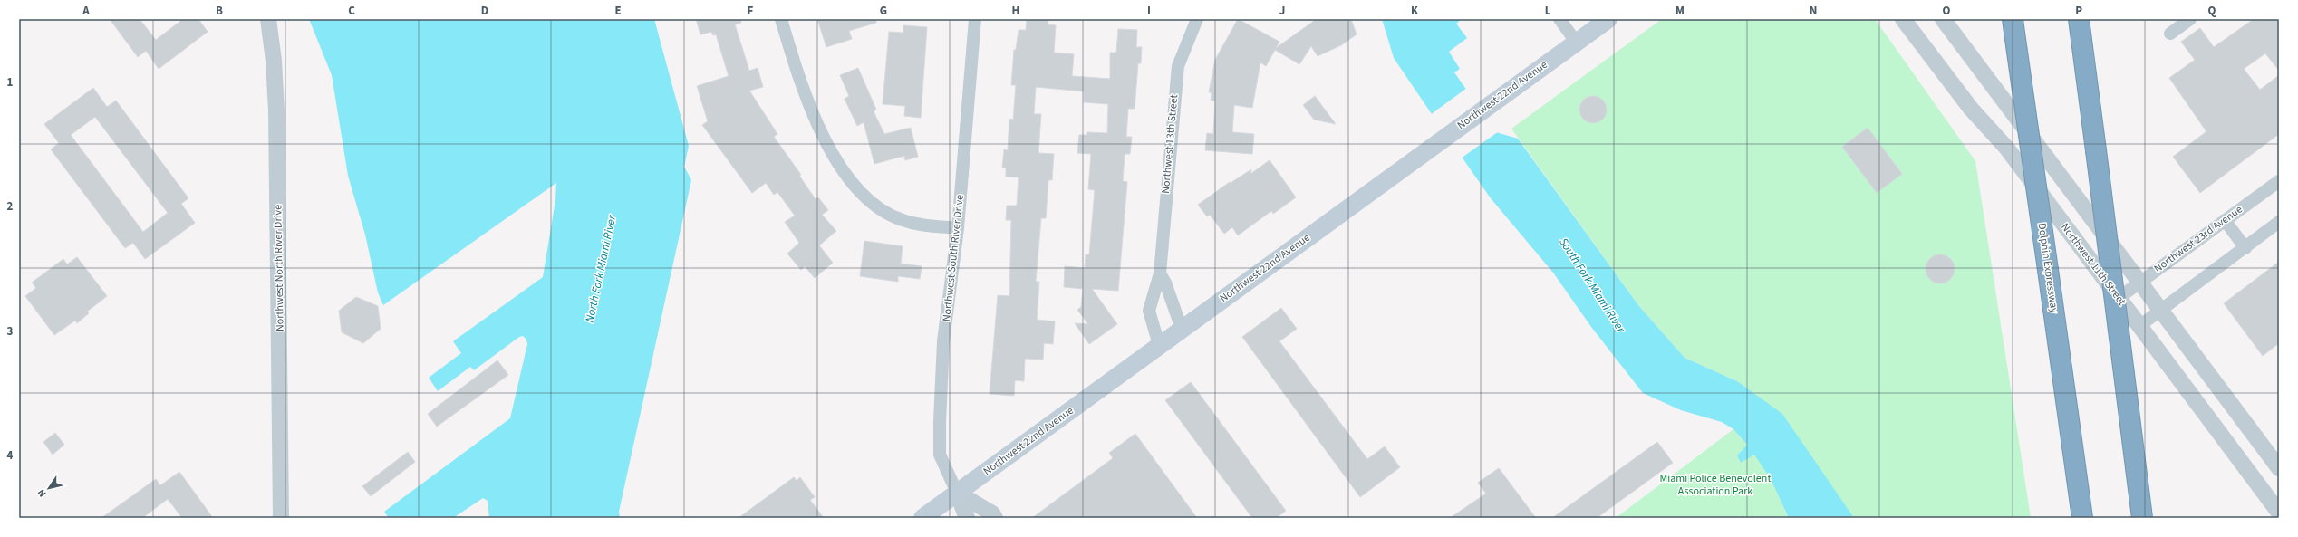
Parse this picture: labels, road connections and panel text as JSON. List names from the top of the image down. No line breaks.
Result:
{"streets":{"highway":["Dolphin Expressway"],"main road":["Northwest 22nd Avenue"],"street":["Northwest 13th Street","Northwest 23rd Avenue","Northwest South River Drive","Northwest 11th Street","Northwest North River Drive"]},"crossings":[["Northwest 22nd Avenue","Northwest 13th Street"],["Northwest 22nd Avenue","Northwest South River Drive"],["Northwest 23rd Avenue","Northwest 11th Street"]],"water":["North Fork Miami River","South Fork Miami River"],"parks":["Miami Police Benevolent Association Park"],"north":"bottom left","grid":{"columns":["A","B","C","D","E","F","G","H","I","J","K","L","M","N","O","P","Q"],"rows":["1","2","3","4"]}}
